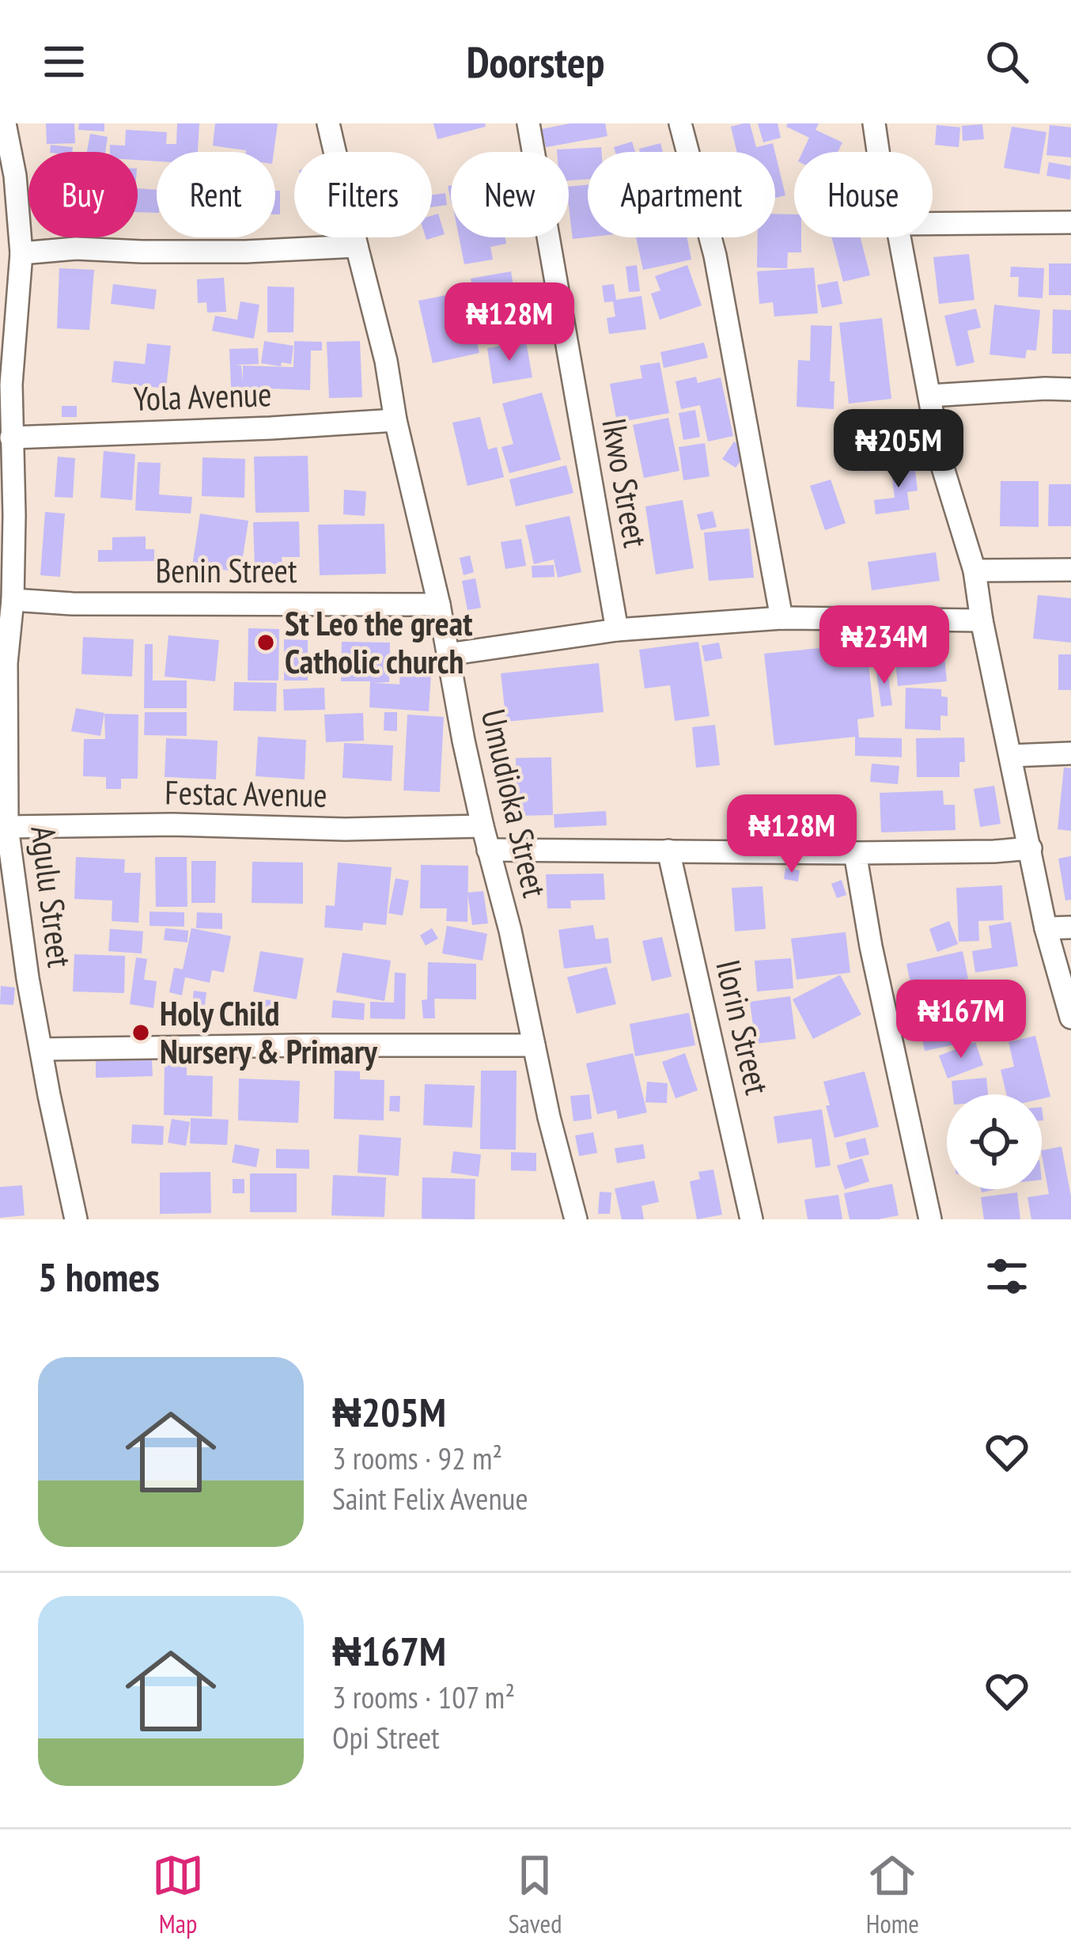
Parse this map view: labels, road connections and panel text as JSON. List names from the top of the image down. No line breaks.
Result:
{"streets":{"street":["Yola Avenue","Ikwo Street","Benin Street","Festac Avenue","Umudioka Street","Agulu Street","Ilorin Street"]},"crossings":[["Yola Avenue","Umudioka Street"],["Yola Avenue","Agulu Street"],["Benin Street","Umudioka Street"],["Benin Street","Agulu Street"],["Festac Avenue","Umudioka Street"],["Festac Avenue","Agulu Street"]],"places":["St Leo the great Catholic church","Holy Child Nursery & Primary"],"page":{"header":"Doorstep","chip":["Buy","Rent","Filters","New","Apartment","House"],"price":["₦128M","₦205M","₦234M","₦128M","₦167M"],"heading":"5 homes","list":[{"name":"₦205M","note":"3 rooms · 92 m² · Saint Felix Avenue"},{"name":"₦167M","note":"3 rooms · 107 m² · Opi Street"}],"tabs":["Map","Saved","Home"]}}
